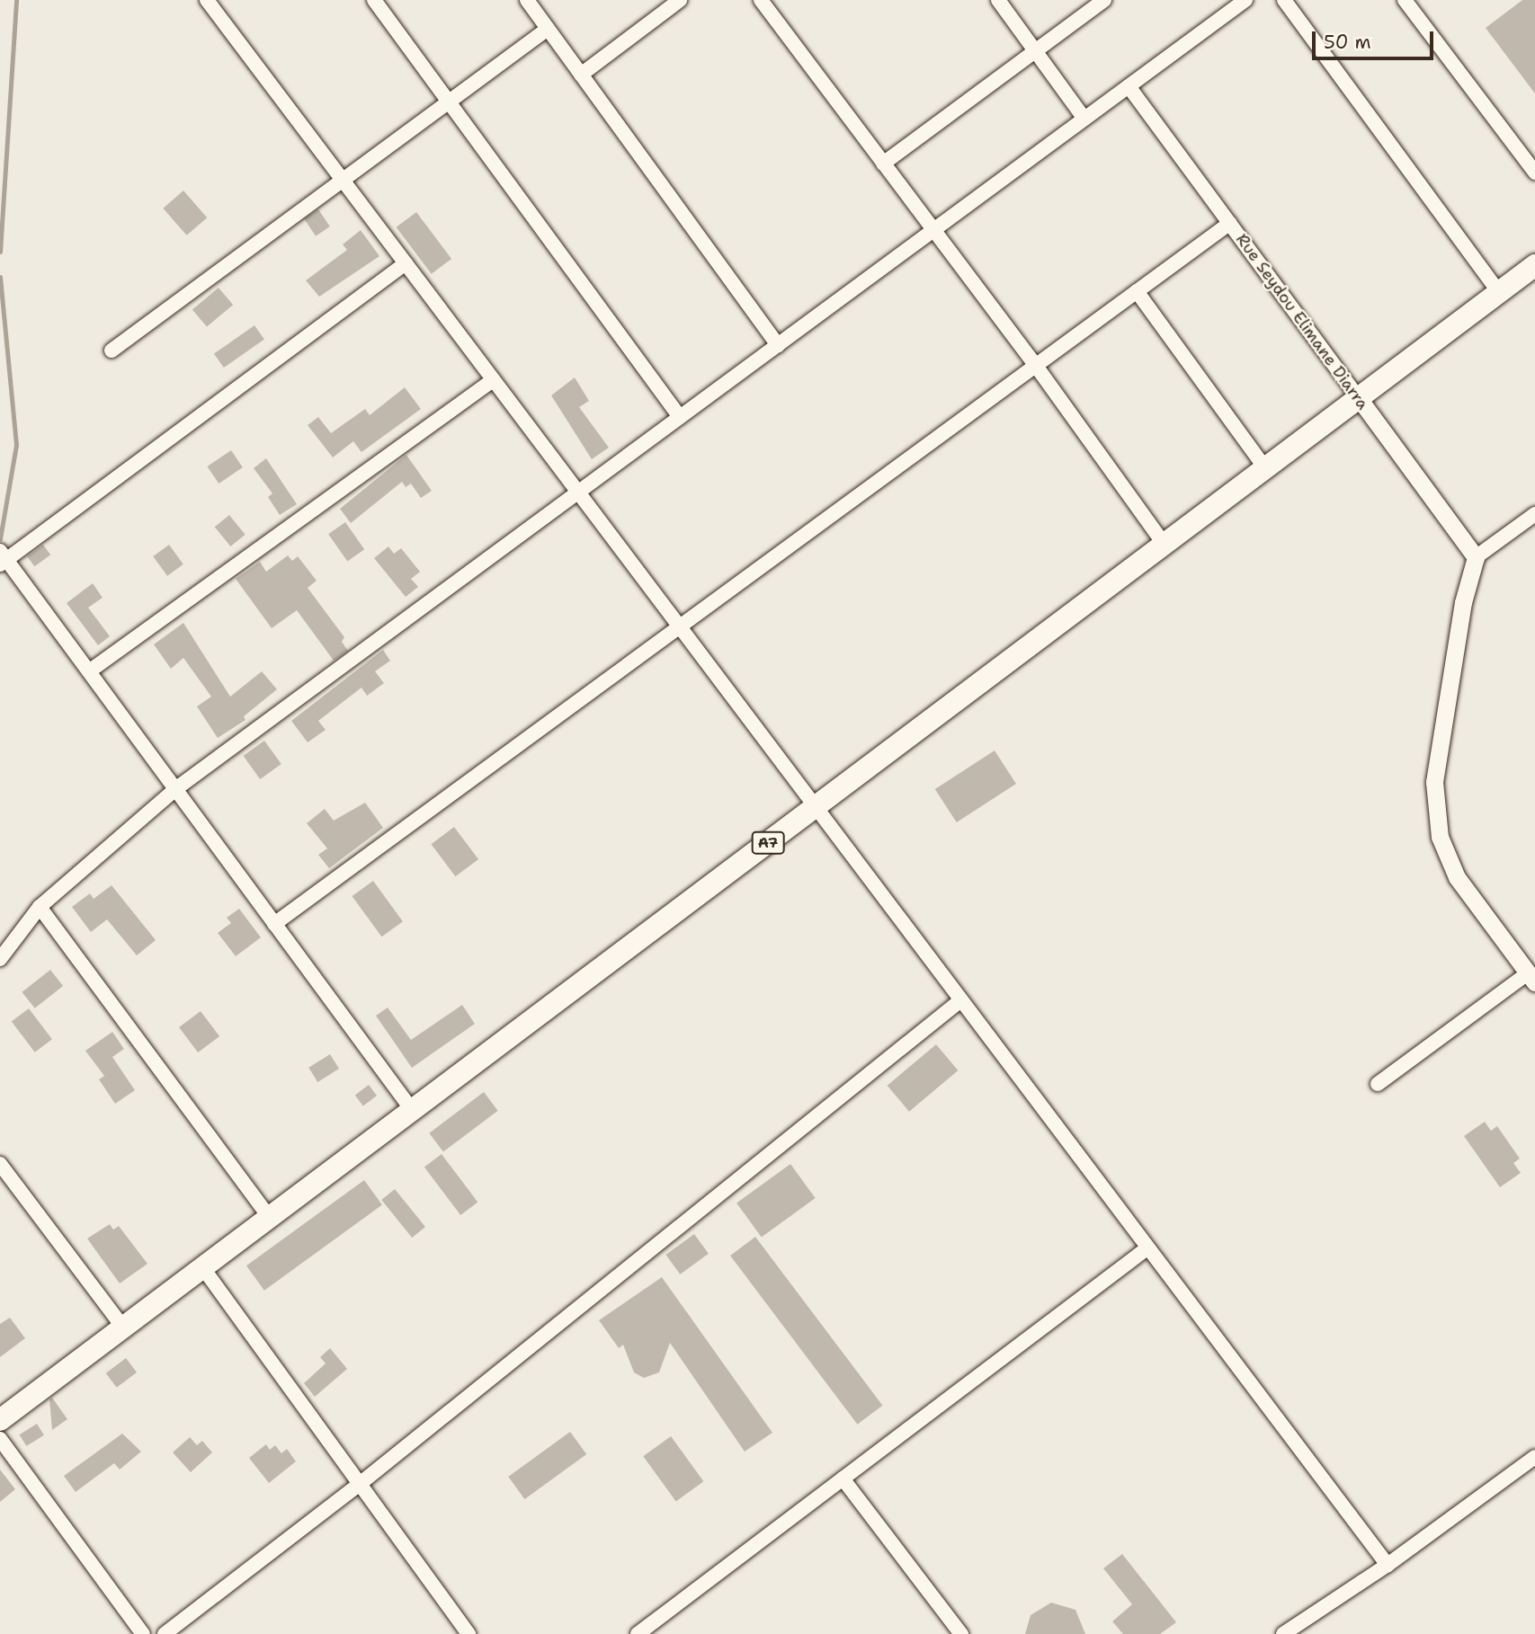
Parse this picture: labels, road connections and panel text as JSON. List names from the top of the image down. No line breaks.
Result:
{"streets":{"main road":["A7"],"street":["Rue Seydou Elimane Diarra"]},"crossings":[["Rue Seydou Elimane Diarra","A7"]],"scale_bar":"50 m"}
